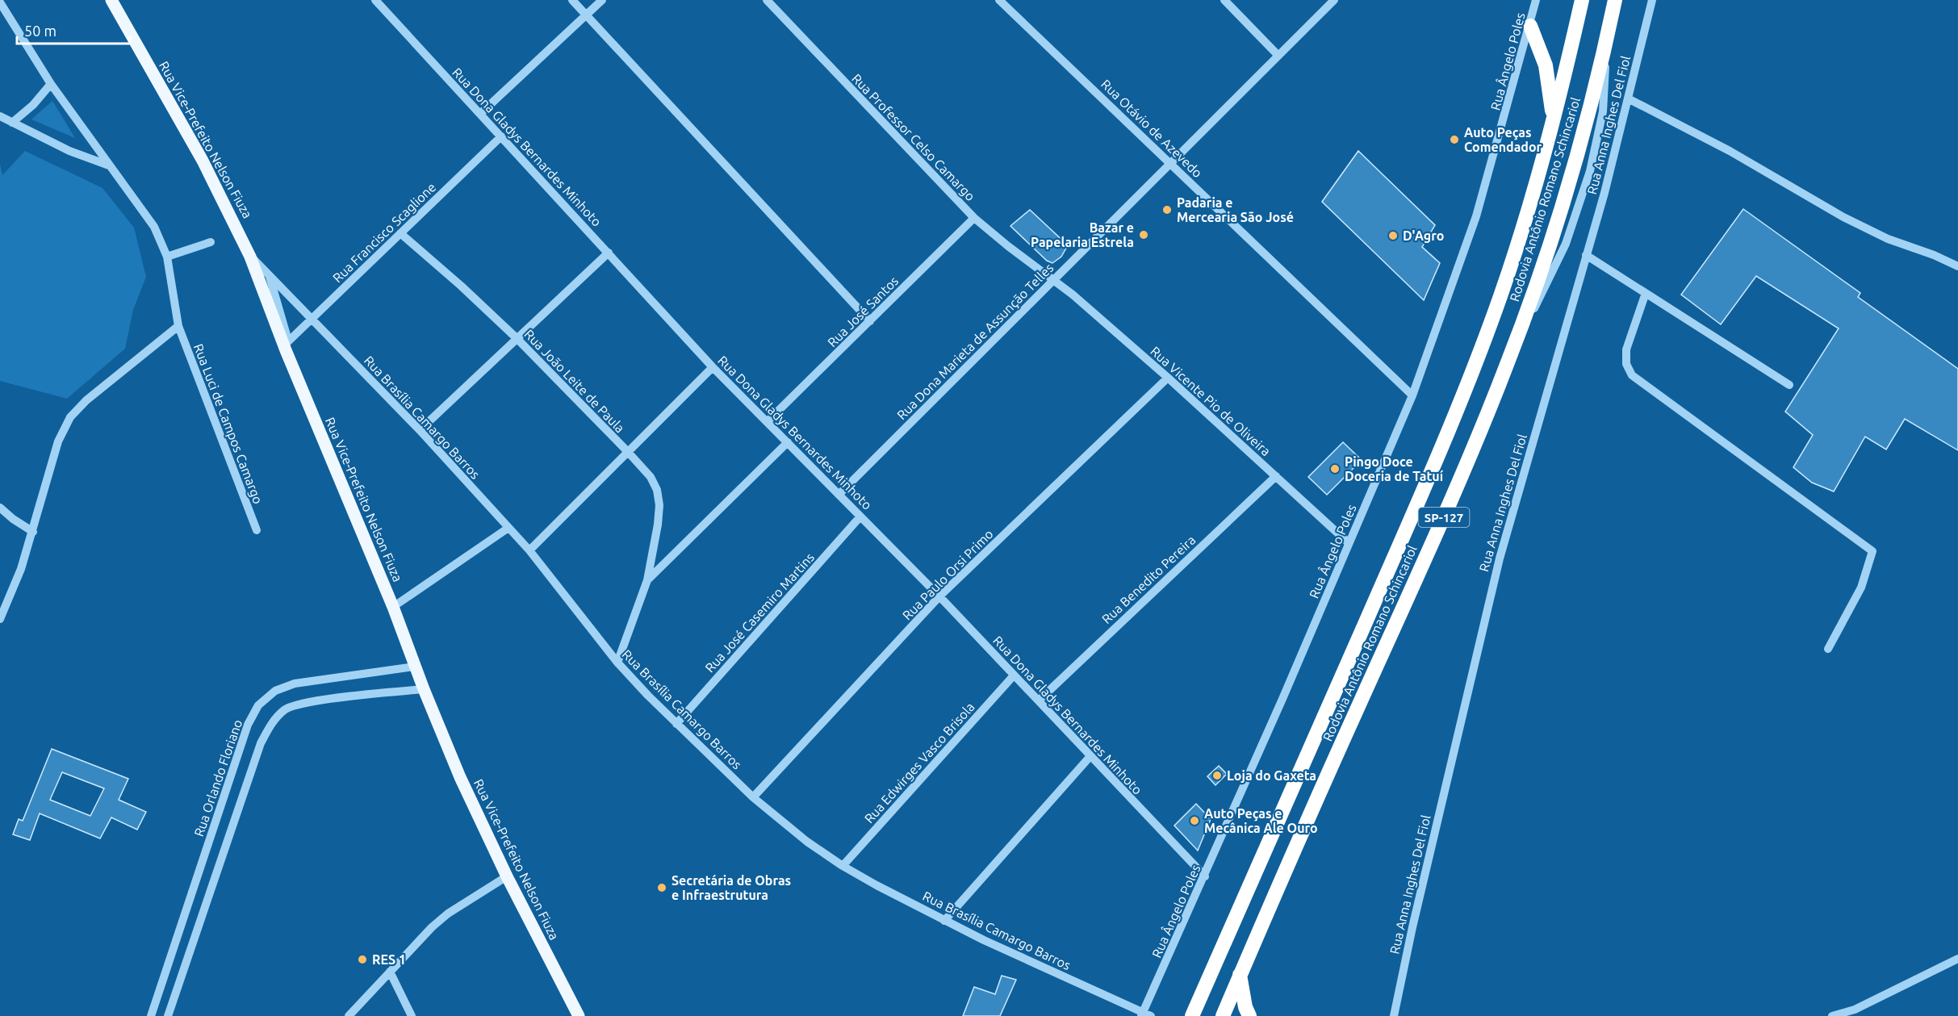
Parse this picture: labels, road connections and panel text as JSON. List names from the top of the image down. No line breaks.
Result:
{"streets":{"highway":["Rodovia Antônio Romano Schincariol","SP-127"],"main road":["Rua Vice-Prefeito Nelson Fiuza"],"street":["Rua Ângelo Poles","Rua Anna Inghes Del Fiol","Rua Otávio de Azevedo","Rua Professor Celso Camargo","Rua Dona Gladys Bernardes Minhoto","Rua Francisco Scaglione","Rua José Santos","Rua Dona Marieta de Assunção Telles","Rua João Leite de Paula","Rua Vicente Pio de Oliveira","Rua Brasília Camargo Barros","Rua Luci de Campos Camargo","Rua Paulo Orsi Primo","Rua Benedito Pereira","Rua José Casemiro Martins","Rua Edwirges Vasco Brisola","Rua Orlando Floriano"]},"crossings":[["Rua Ângelo Poles","Rua Otávio de Azevedo"],["Rua Ângelo Poles","Rua Dona Gladys Bernardes Minhoto"],["Rua Ângelo Poles","Rua Vicente Pio de Oliveira"],["Rua Ângelo Poles","Rua Brasília Camargo Barros"],["Rua Otávio de Azevedo","Rua Dona Marieta de Assunção Telles"],["Rua Professor Celso Camargo","Rua José Santos"],["Rua Professor Celso Camargo","Rua Dona Marieta de Assunção Telles"],["Rua Professor Celso Camargo","Rua Vicente Pio de Oliveira"],["Rua Vice-Prefeito Nelson Fiuza","Rua Francisco Scaglione"],["Rua Vice-Prefeito Nelson Fiuza","Rua Brasília Camargo Barros"],["Rua Vice-Prefeito Nelson Fiuza","Rua Orlando Floriano"],["Rua Dona Gladys Bernardes Minhoto","Rua Francisco Scaglione"],["Rua Dona Gladys Bernardes Minhoto","Rua José Santos"],["Rua Dona Gladys Bernardes Minhoto","Rua Dona Marieta de Assunção Telles"],["Rua Dona Gladys Bernardes Minhoto","Rua João Leite de Paula"],["Rua Dona Gladys Bernardes Minhoto","Rua Paulo Orsi Primo"],["Rua Dona Gladys Bernardes Minhoto","Rua Benedito Pereira"],["Rua Dona Gladys Bernardes Minhoto","Rua José Casemiro Martins"],["Rua Dona Gladys Bernardes Minhoto","Rua Edwirges Vasco Brisola"],["Rua Francisco Scaglione","Rua João Leite de Paula"],["Rua Francisco Scaglione","Rua Brasília Camargo Barros"],["Rua Dona Marieta de Assunção Telles","Rua Vicente Pio de Oliveira"],["Rua João Leite de Paula","Rua Brasília Camargo Barros"],["Rua Vicente Pio de Oliveira","Rua Paulo Orsi Primo"],["Rua Vicente Pio de Oliveira","Rua Benedito Pereira"],["Rua Brasília Camargo Barros","Rua Paulo Orsi Primo"],["Rua Brasília Camargo Barros","Rua José Casemiro Martins"],["Rua Brasília Camargo Barros","Rua Edwirges Vasco Brisola"]],"places":["Auto Peças Comendador","Padaria e Mercearia São José","Bazar e Papelaria Estrela","D'Agro","Pingo Doce Doceria de Tatuí","Loja do Gaxeta","Auto Peças e Mecânica Ale Ouro","Secretária de Obras e Infraestrutura","RES 1"],"scale_bar":"50 m"}
